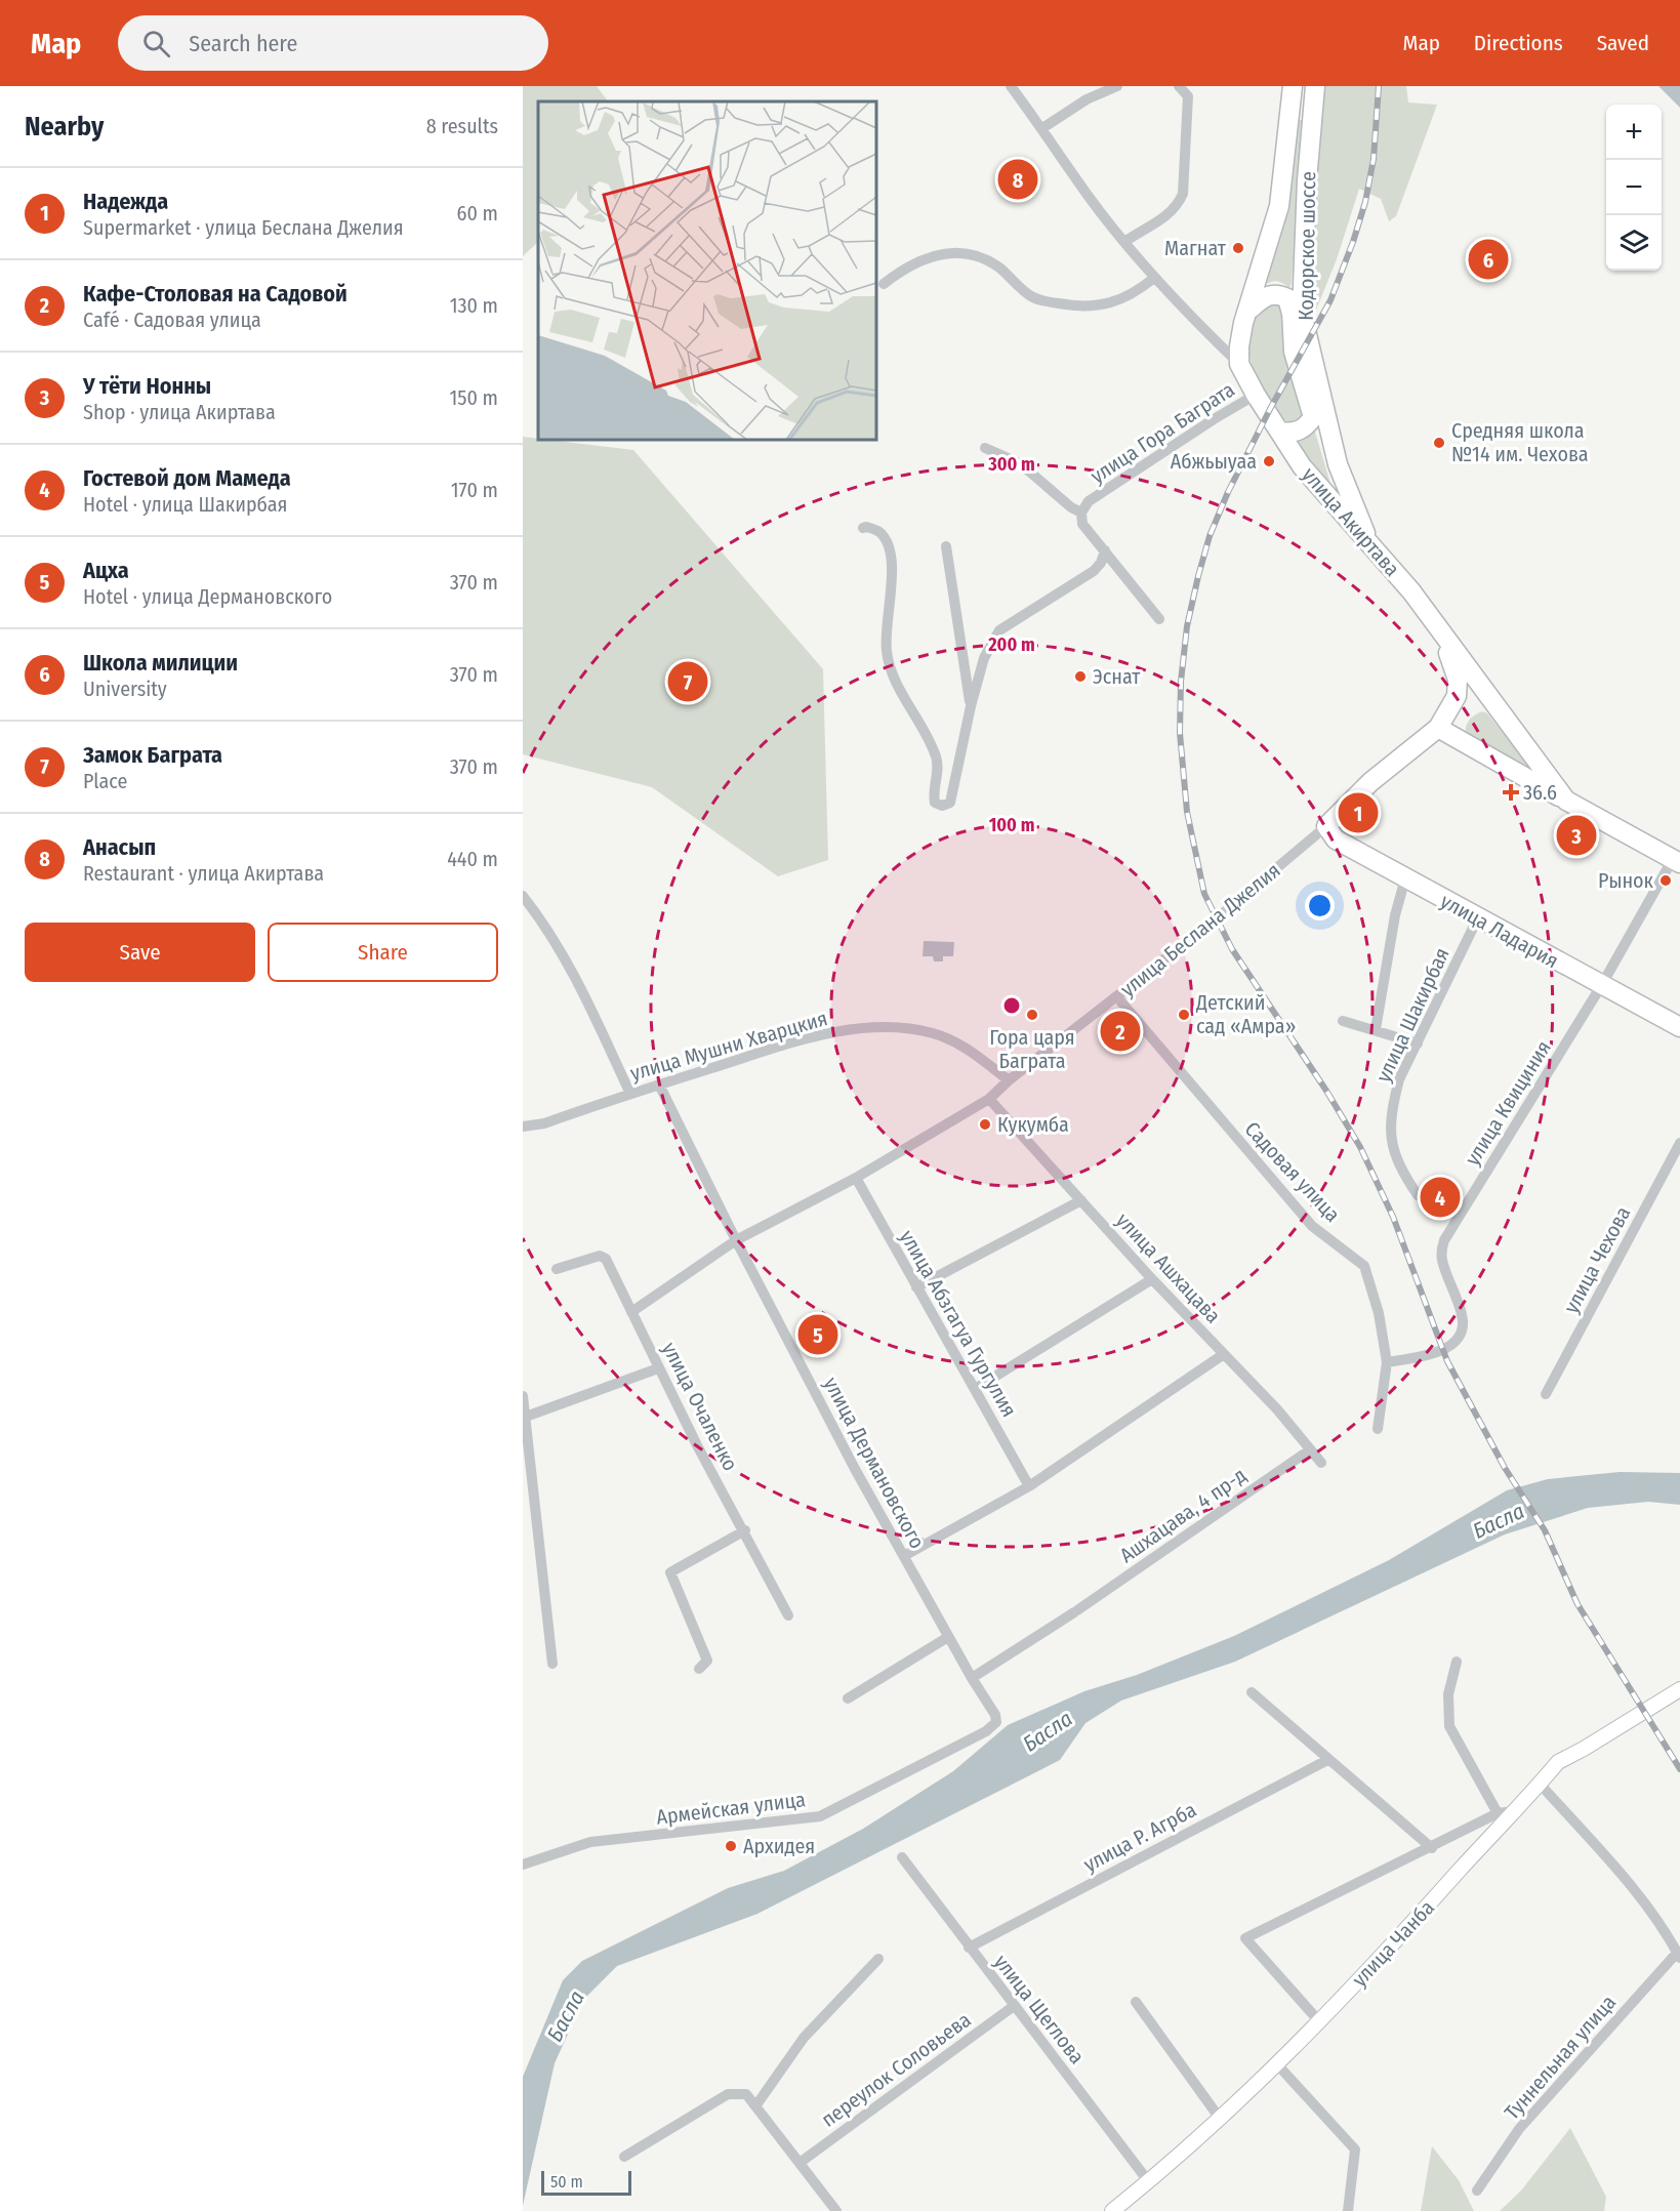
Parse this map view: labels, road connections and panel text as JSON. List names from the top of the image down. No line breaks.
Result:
{"streets":{"highway":["Кодорское шоссе","улица Акиртава","улица Беслана Джелия","улица Ладария"],"street":["улица Гора Баграта","улица Шакирбая","улица Мушни Хварцкия","улица Квициния","Садовая улица","улица Чехова","улица Ашхацава","улица Абзгагуа Гургулия","улица Очаленко","улица Дермановского","Ашхацава, 4 пр-д","Армейская улица","улица Р. Агрба","улица Чанба","улица Щеглова","Туннельная улица","переулок Соловьева"]},"crossings":[["Кодорское шоссе","улица Акиртава"],["улица Гора Баграта","улица Акиртава"],["улица Акиртава","улица Беслана Джелия"],["улица Акиртава","улица Квициния"],["улица Беслана Джелия","улица Ладария"],["улица Беслана Джелия","улица Мушни Хварцкия"],["улица Беслана Джелия","Садовая улица"],["улица Беслана Джелия","улица Ашхацава"],["улица Беслана Джелия","улица Абзгагуа Гургулия"],["улица Беслана Джелия","улица Очаленко"],["улица Беслана Джелия","улица Дермановского"],["улица Ладария","улица Шакирбая"],["улица Ладария","улица Квициния"],["улица Мушни Хварцкия","улица Дермановского"],["улица Квициния","Садовая улица"],["улица Ашхацава","Ашхацава, 4 пр-д"],["улица Дермановского","Ашхацава, 4 пр-д"],["улица Дермановского","Армейская улица"],["улица Р. Агрба","улица Щеглова"],["улица Чанба","улица Щеглова"],["улица Щеглова","переулок Соловьева"]],"water":["Басла"],"places":{"other":["Магнат","Средняя школа №14 им. Чехова","Абжьыуаа","Эснат","Рынок","Гора царя Баграта","Детский сад «Амра»","Кукумба","Архидея"],"health":["36.6"]},"scale_bar":"50 m","page":{"header":"Map","search":"Search here","nav":["Map","Directions","Saved"],"heading":["Nearby","8 results"],"map_buttons":["+","−"],"pins":["8","6","7","1","3","2","4","5"],"list":[{"mark":"1","name":"Надежда","note":"Supermarket · улица Беслана Джелия","value":"60 m"},{"mark":"2","name":"Кафе-Столовая на Садовой","note":"Café · Садовая улица","value":"130 m"},{"mark":"3","name":"У тёти Нонны","note":"Shop · улица Акиртава","value":"150 m"},{"mark":"4","name":"Гостевой дом Мамеда","note":"Hotel · улица Шакирбая","value":"170 m"},{"mark":"5","name":"Ацха","note":"Hotel · улица Дермановского","value":"370 m"},{"mark":"6","name":"Школа милиции","note":"University","value":"370 m"},{"mark":"7","name":"Замок Баграта","note":"Place","value":"370 m"},{"mark":"8","name":"Анасып","note":"Restaurant · улица Акиртава","value":"440 m"}],"buttons":["Save","Share"],"scale":"50 m"},"rings":["300 m","200 m","100 m"]}
